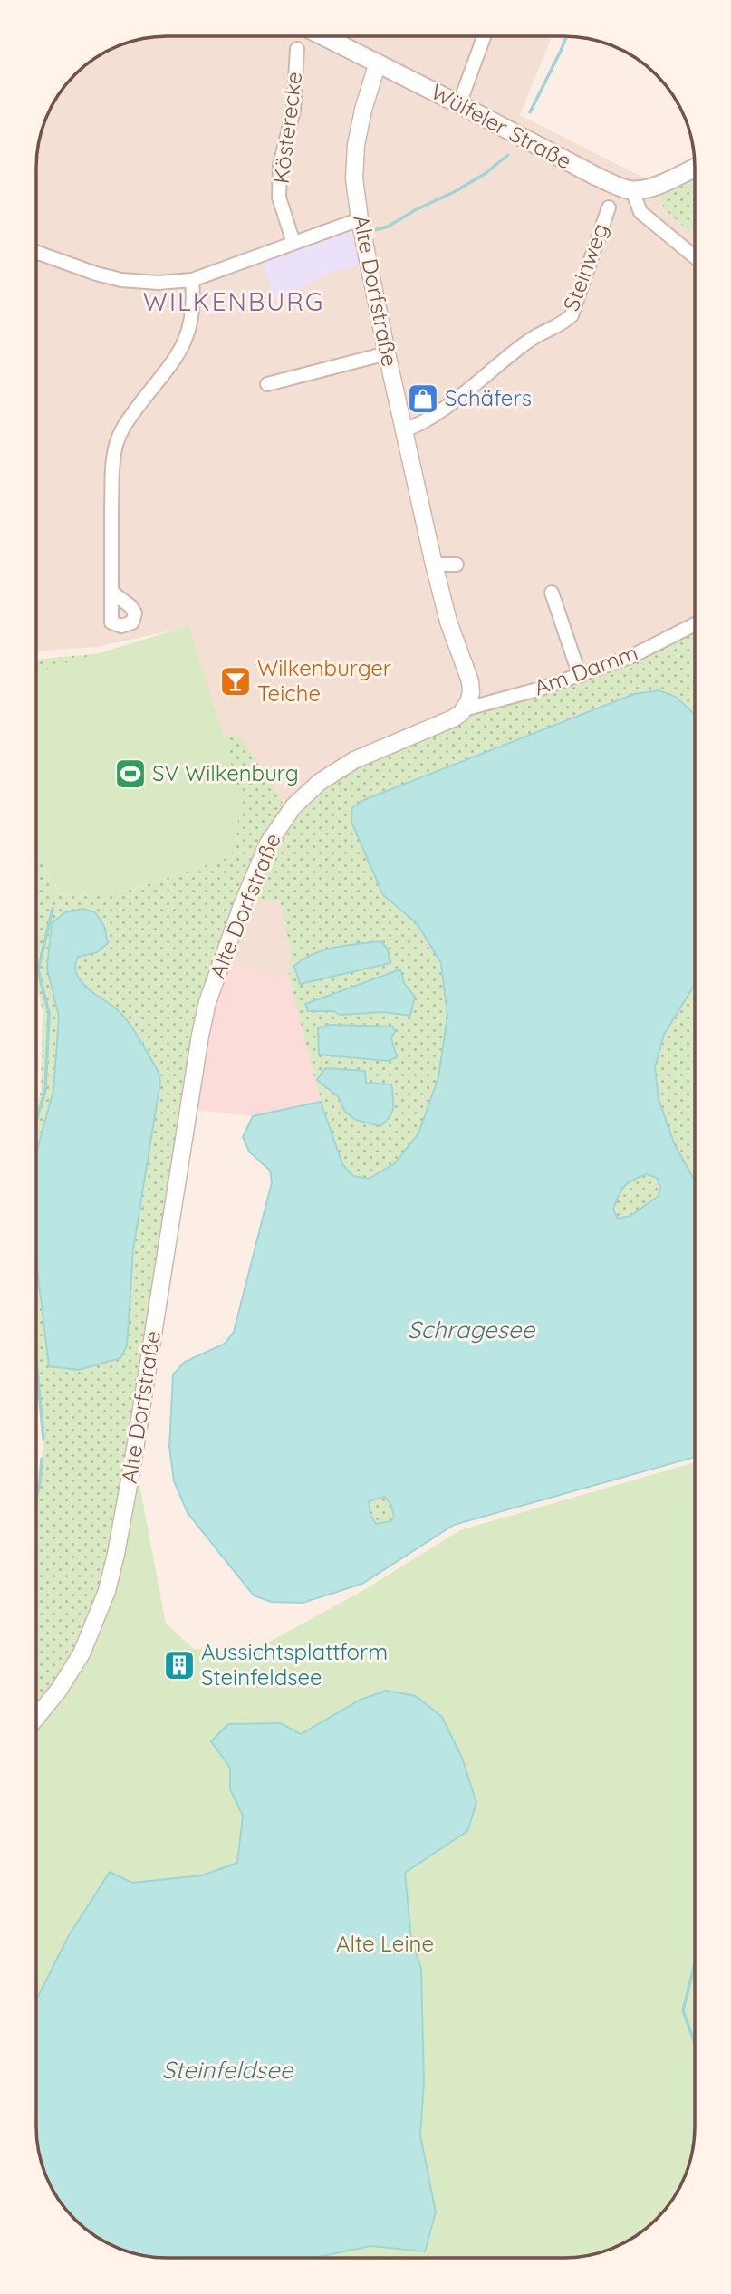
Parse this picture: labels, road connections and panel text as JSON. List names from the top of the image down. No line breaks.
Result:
{"streets":{"main road":["Wülfeler Straße"],"street":["Kösterecke","Steinweg","Alte Dorfstraße","Am Damm"]},"crossings":[["Wülfeler Straße","Alte Dorfstraße"],["Steinweg","Alte Dorfstraße"],["Alte Dorfstraße","Am Damm"]],"districts":["WILKENBURG"],"water":["Schragesee","Steinfeldsee"],"parks":["Alte Leine"],"places":{"shop":["Schäfers"],"bar":["Wilkenburger Teiche"],"sports":["SV Wilkenburg"],"building":["Aussichtsplattform Steinfeldsee"]}}
